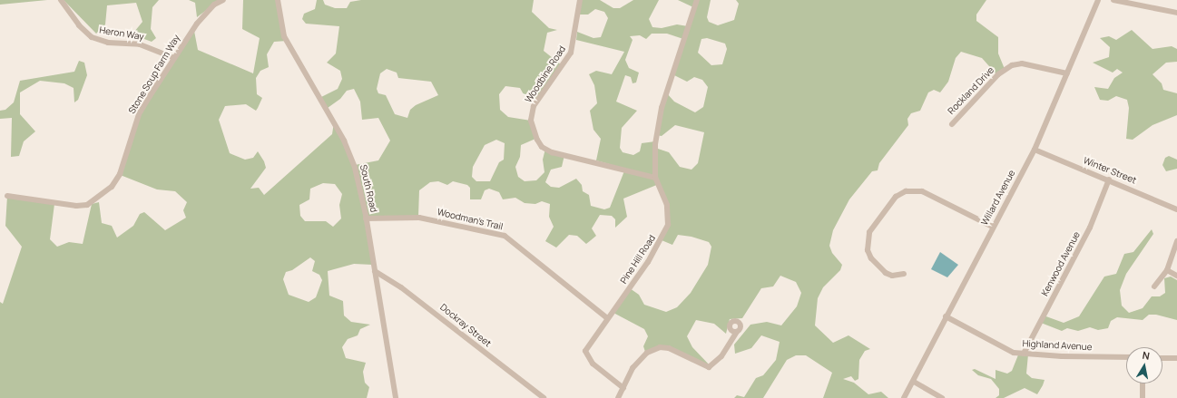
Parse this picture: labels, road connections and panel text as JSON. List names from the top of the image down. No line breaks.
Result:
{"streets":{"street":["Heron Way","Stone Soup Farm Way","Woodbine Road","Rockland Drive","Winter Street","South Road","Willard Avenue","Woodman's Trail","Pine Hill Road","Kenwood Avenue","Dockray Street","Highland Avenue"]},"crossings":[["Heron Way","Stone Soup Farm Way"],["Woodbine Road","Pine Hill Road"],["Rockland Drive","Willard Avenue"],["Winter Street","Willard Avenue"],["Winter Street","Kenwood Avenue"],["South Road","Woodman's Trail"],["South Road","Dockray Street"],["Willard Avenue","Highland Avenue"],["Woodman's Trail","Pine Hill Road"],["Kenwood Avenue","Highland Avenue"]],"north":"top"}
